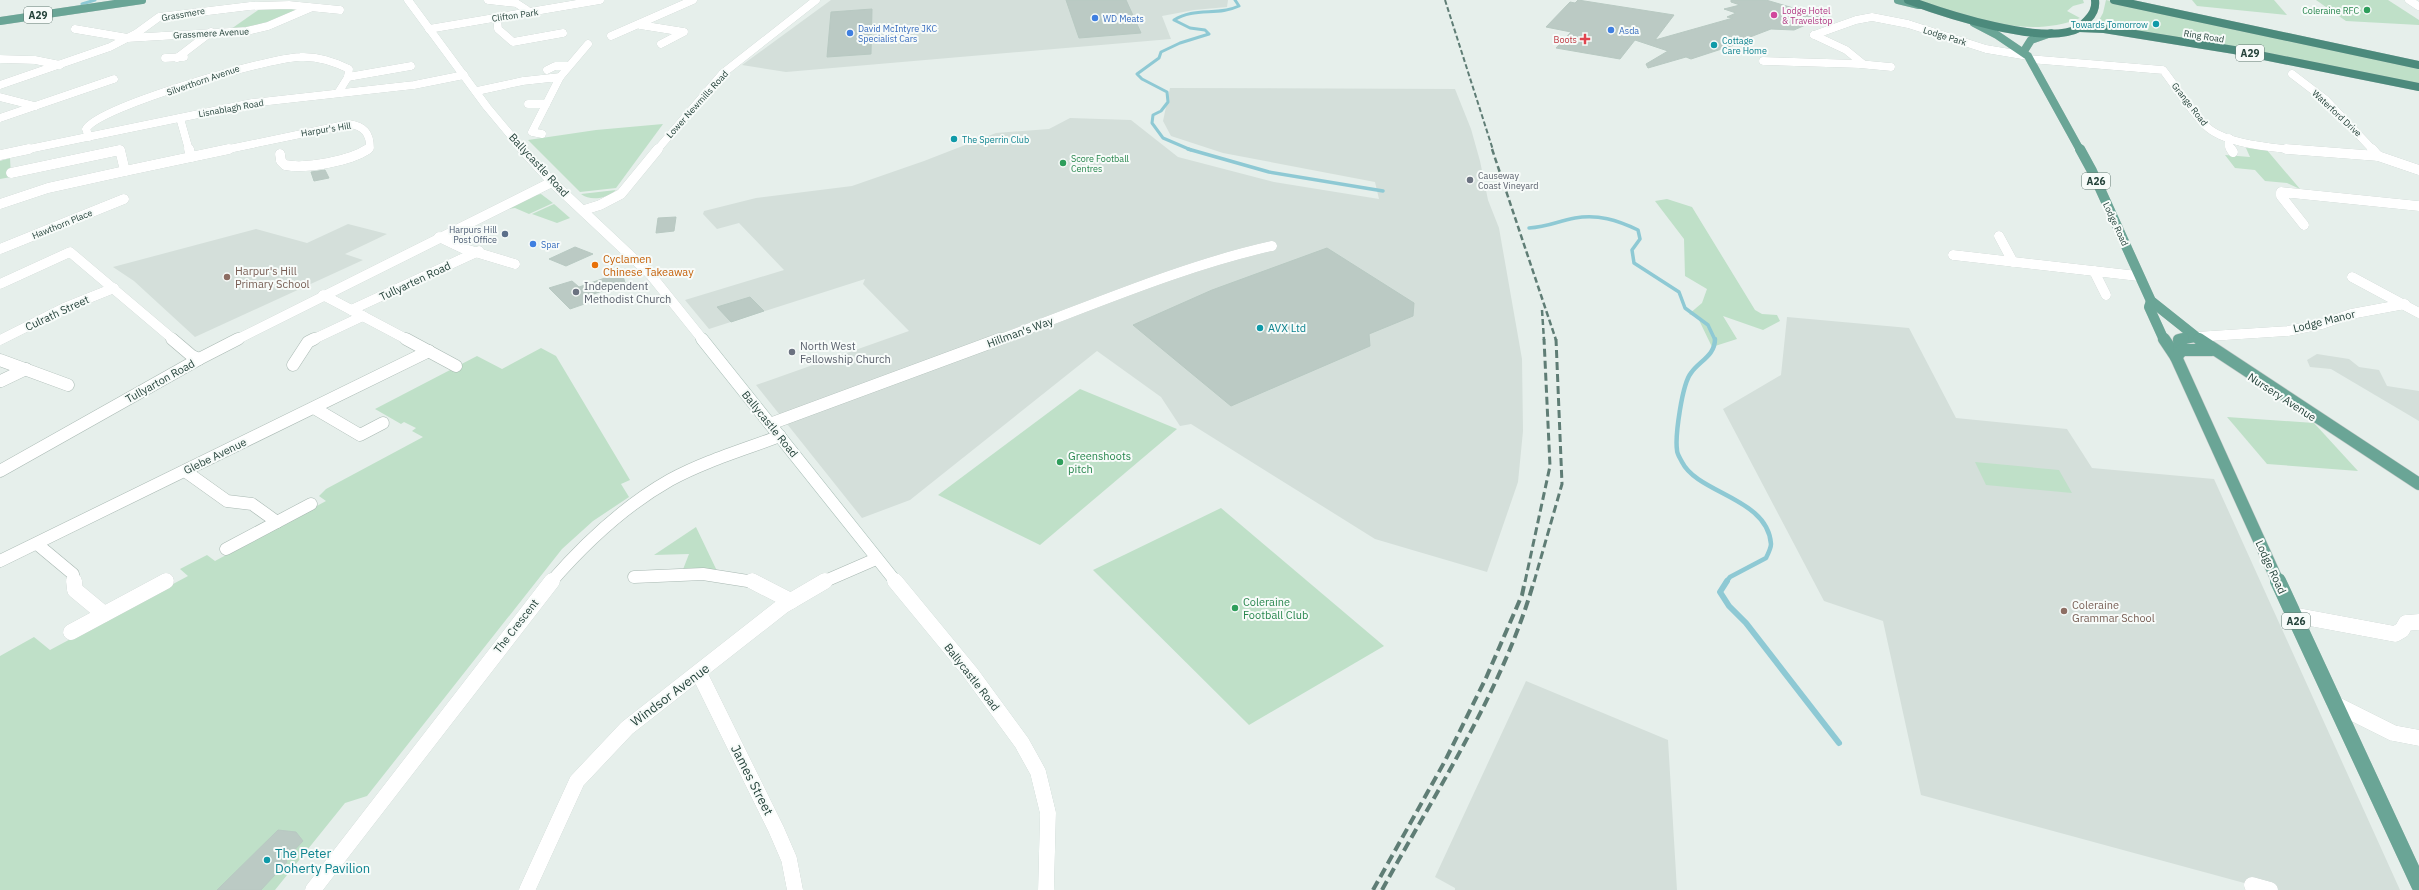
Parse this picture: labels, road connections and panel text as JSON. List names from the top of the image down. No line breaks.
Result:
{"streets":{"highway":["A29","Ring Road"],"main road":["A26","Lodge Road","Nursery Avenue"],"street":["Grassmere","Clifton Park","Grassmere Avenue","Lodge Park","Silverthorn Avenue","Lower Newmills Road","Grange Road","Lisnablagh Road","Waterford Drive","Harpur's Hill","Ballycastle Road","Hawthorn Place","Tullyarten Road","Culrath Street","Lodge Manor","Hillman's Way","Tullyarton Road","Glebe Avenue","The Crescent","Windsor Avenue","James Street"]},"crossings":[["Grassmere","Grassmere Avenue"],["A29","Ring Road"],["Clifton Park","Ballycastle Road"],["Lodge Park","Grange Road"],["Lodge Park","Lodge Road"],["Silverthorn Avenue","Lisnablagh Road"],["Lower Newmills Road","Ballycastle Road"],["Grange Road","Waterford Drive"],["Grange Road","Lodge Road"],["Lisnablagh Road","Ballycastle Road"],["Ballycastle Road","Hillman's Way"],["Ballycastle Road","The Crescent"],["Ballycastle Road","Windsor Avenue"],["Lodge Road","Nursery Avenue"],["Lodge Manor","Nursery Avenue"],["Windsor Avenue","James Street"]],"places":{"other":["Coleraine RFC","Lodge Hotel & Travelstop","WD Meats","Towards Tomorrow","Asda","David McIntyre JKC Specialist Cars","Cottage Care Home","The Sperrin Club","Score Football Centres","Causeway Coast Vineyard","Harpurs Hill Post Office","Spar","Cyclamen Chinese Takeaway","Harpur's Hill Primary School","Independent Methodist Church","AVX Ltd","North West Fellowship Church","Greenshoots pitch","Coleraine Football Club","Coleraine Grammar School","The Peter Doherty Pavilion"],"health":["Boots"]}}
